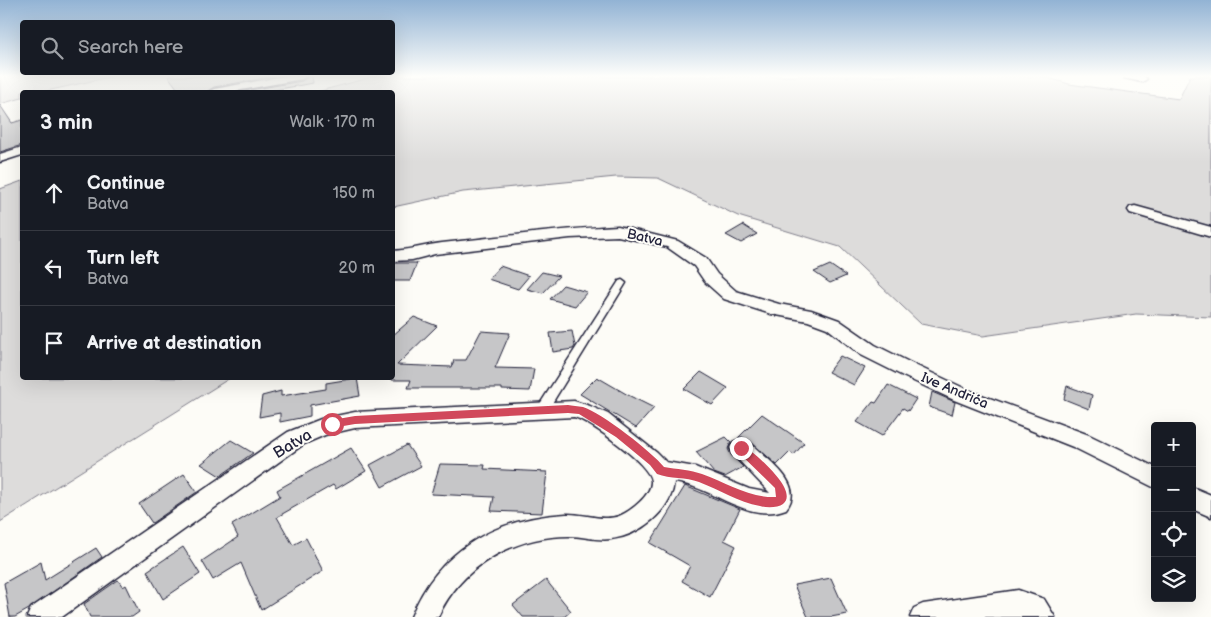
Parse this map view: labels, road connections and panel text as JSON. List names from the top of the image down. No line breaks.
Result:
{"streets":{"street":["Batva","Ive Andrića"]},"crossings":[["Batva","Ive Andrića"]],"page":{"search":"Search here","heading":["3 min","Walk · 170 m"],"list":[["Continue","Batva","150 m"],["Turn left","Batva","20 m"],"Arrive at destination"],"map_buttons":["+","−"]}}
